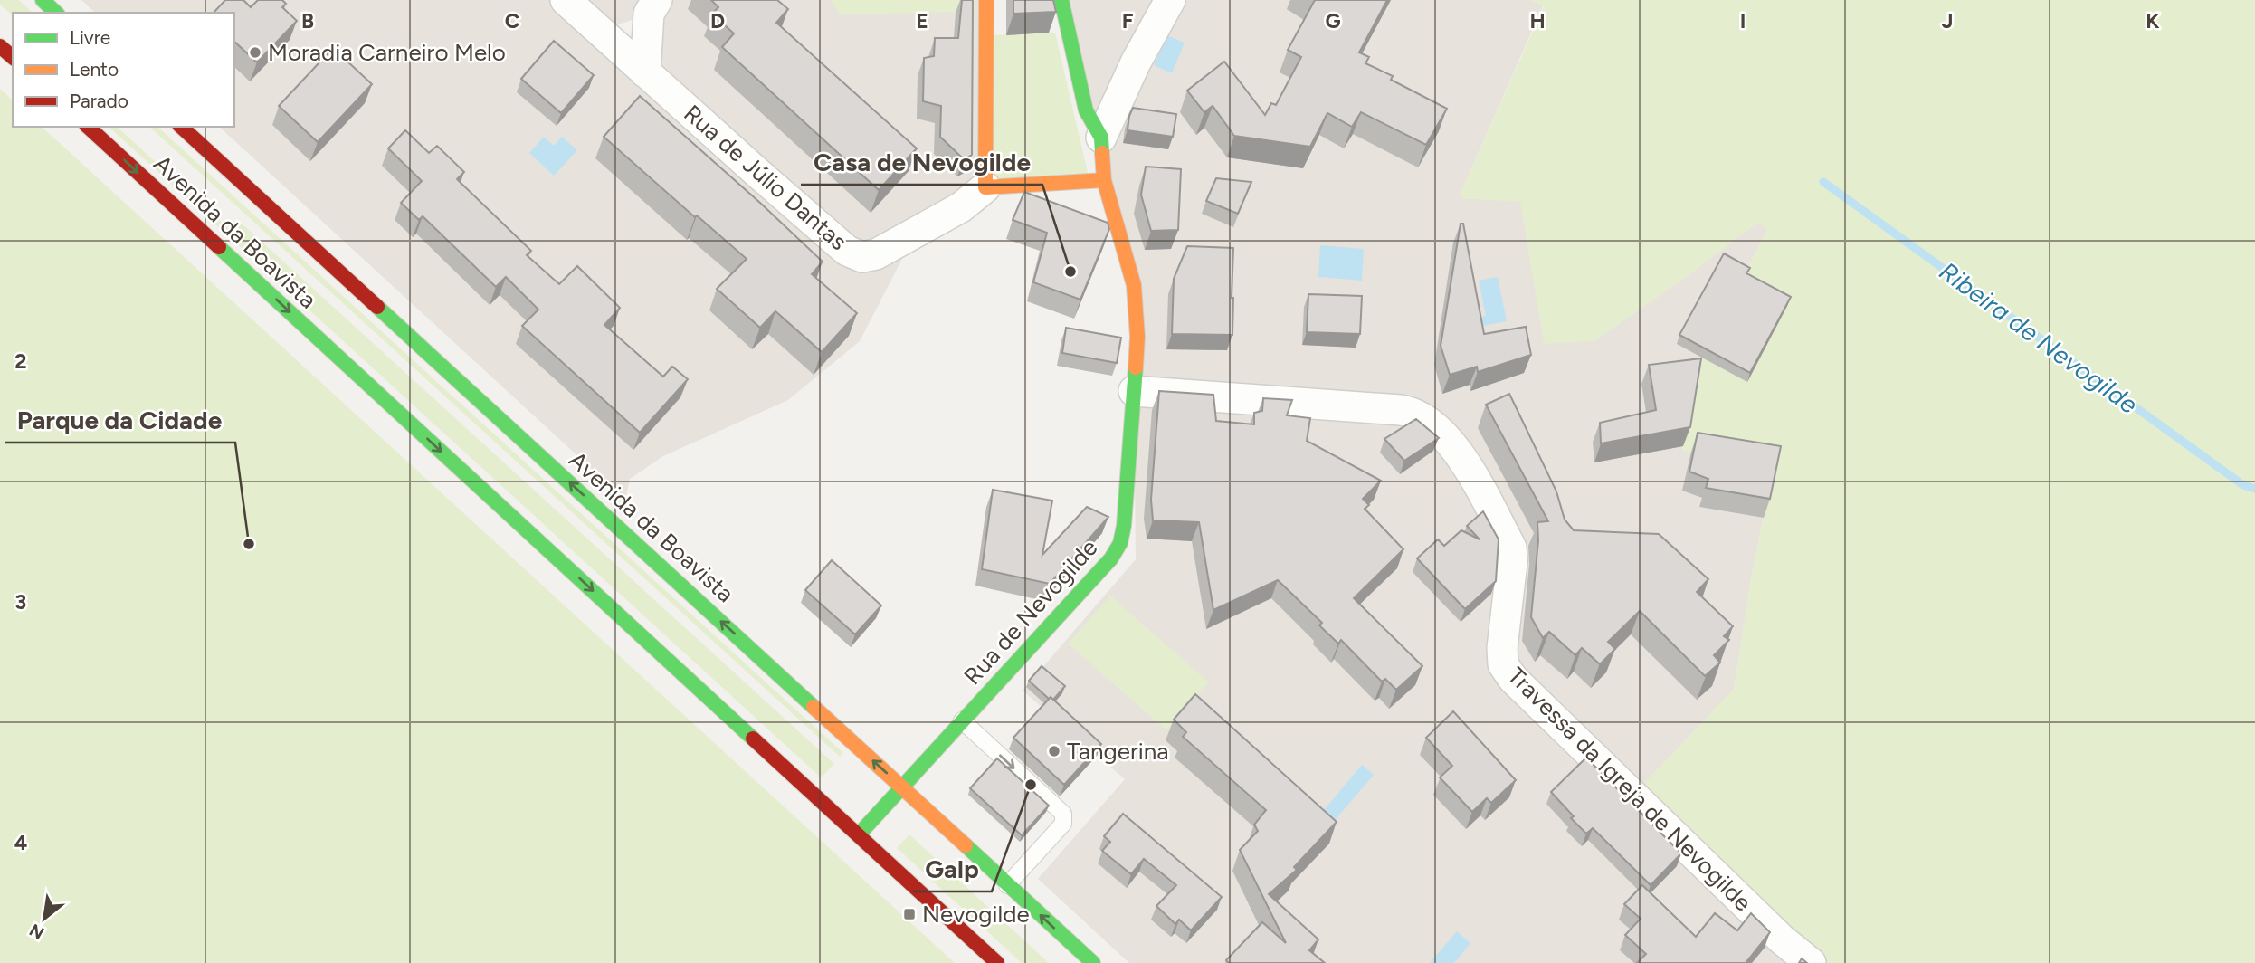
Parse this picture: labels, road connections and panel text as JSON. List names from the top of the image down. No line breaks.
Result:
{"streets":{"main road":["Avenida da Boavista","Rua de Nevogilde"],"street":["Rua de Júlio Dantas","Travessa da Igreja de Nevogilde"]},"crossings":[["Avenida da Boavista","Rua de Nevogilde"],["Rua de Nevogilde","Travessa da Igreja de Nevogilde"]],"water":["Ribeira de Nevogilde"],"places":{"other":["Moradia Carneiro Melo","Casa de Nevogilde","Parque da Cidade","Tangerina","Galp"],"transit":["Nevogilde"]},"legend":["Livre","Lento","Parado"],"north":"bottom left","grid":{"columns":["B","C","D","E","F","G","H","I","J","K"],"rows":["2","3","4"]}}
